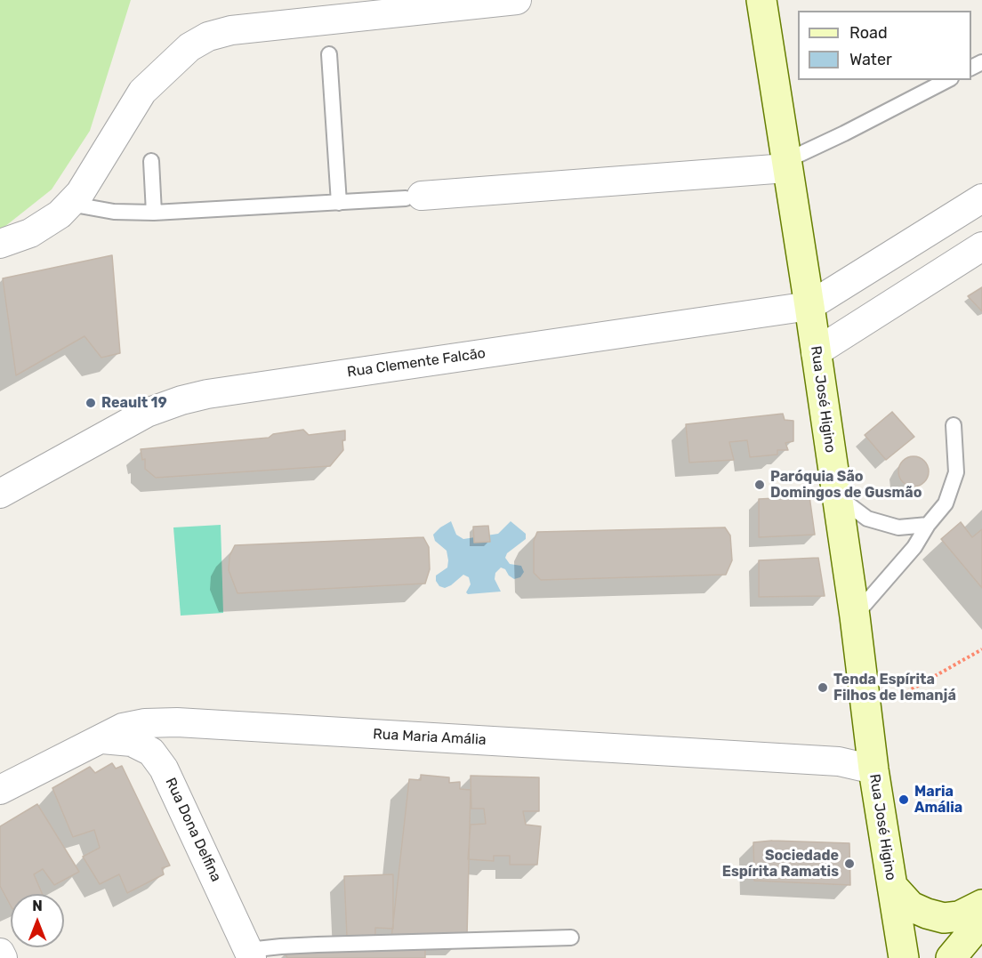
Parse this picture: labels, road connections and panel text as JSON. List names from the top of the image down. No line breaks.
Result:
{"streets":{"street":["Rua Clemente Falcão","Rua José Higino","Rua Maria Amália","Rua Dona Delfina"]},"crossings":[["Rua Clemente Falcão","Rua José Higino"],["Rua José Higino","Rua Maria Amália"],["Rua Maria Amália","Rua Dona Delfina"]],"places":["Reault 19","Paróquia São Domingos de Gusmão","Tenda Espírita Filhos de Iemanjá","Maria Amália","Sociedade Espírita Ramatis"],"legend":["Road","Water"],"north":"top"}
